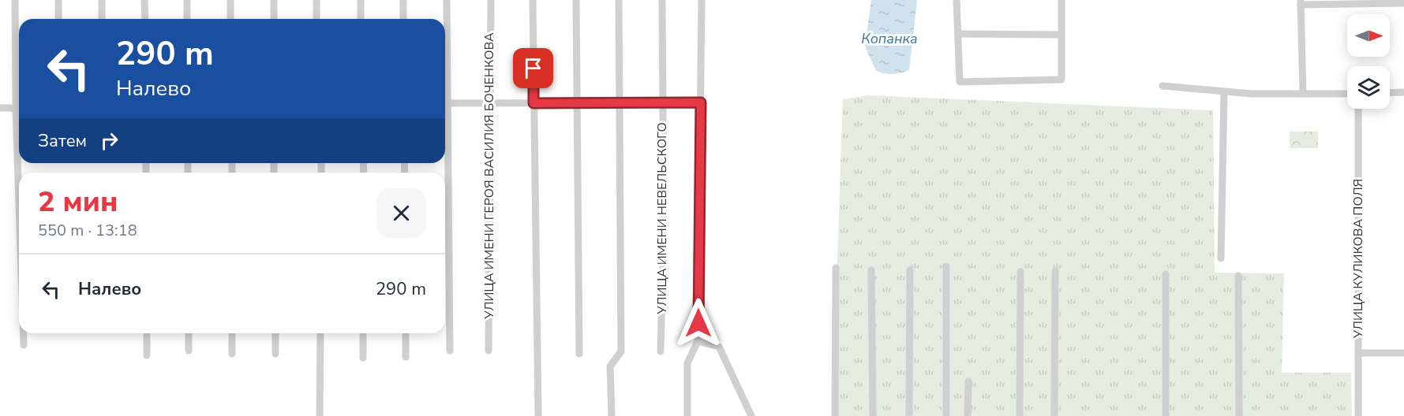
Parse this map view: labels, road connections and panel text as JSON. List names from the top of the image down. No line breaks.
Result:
{"streets":{"street":["УЛИЦА ИМЕНИ ГЕРОЯ ВАСИЛИЯ БОЧЕНКОВА","УЛИЦА ИМЕНИ НЕВЕЛЬСКОГО","УЛИЦА КУЛИКОВА ПОЛЯ"]},"water":["Копанка"],"north":"right","page":{"turn":["290 m","Налево"],"then":"Затем","heading":["2 мин","550 m · 13:18"],"list":[{"name":"Налево","value":"290 m"}]}}
